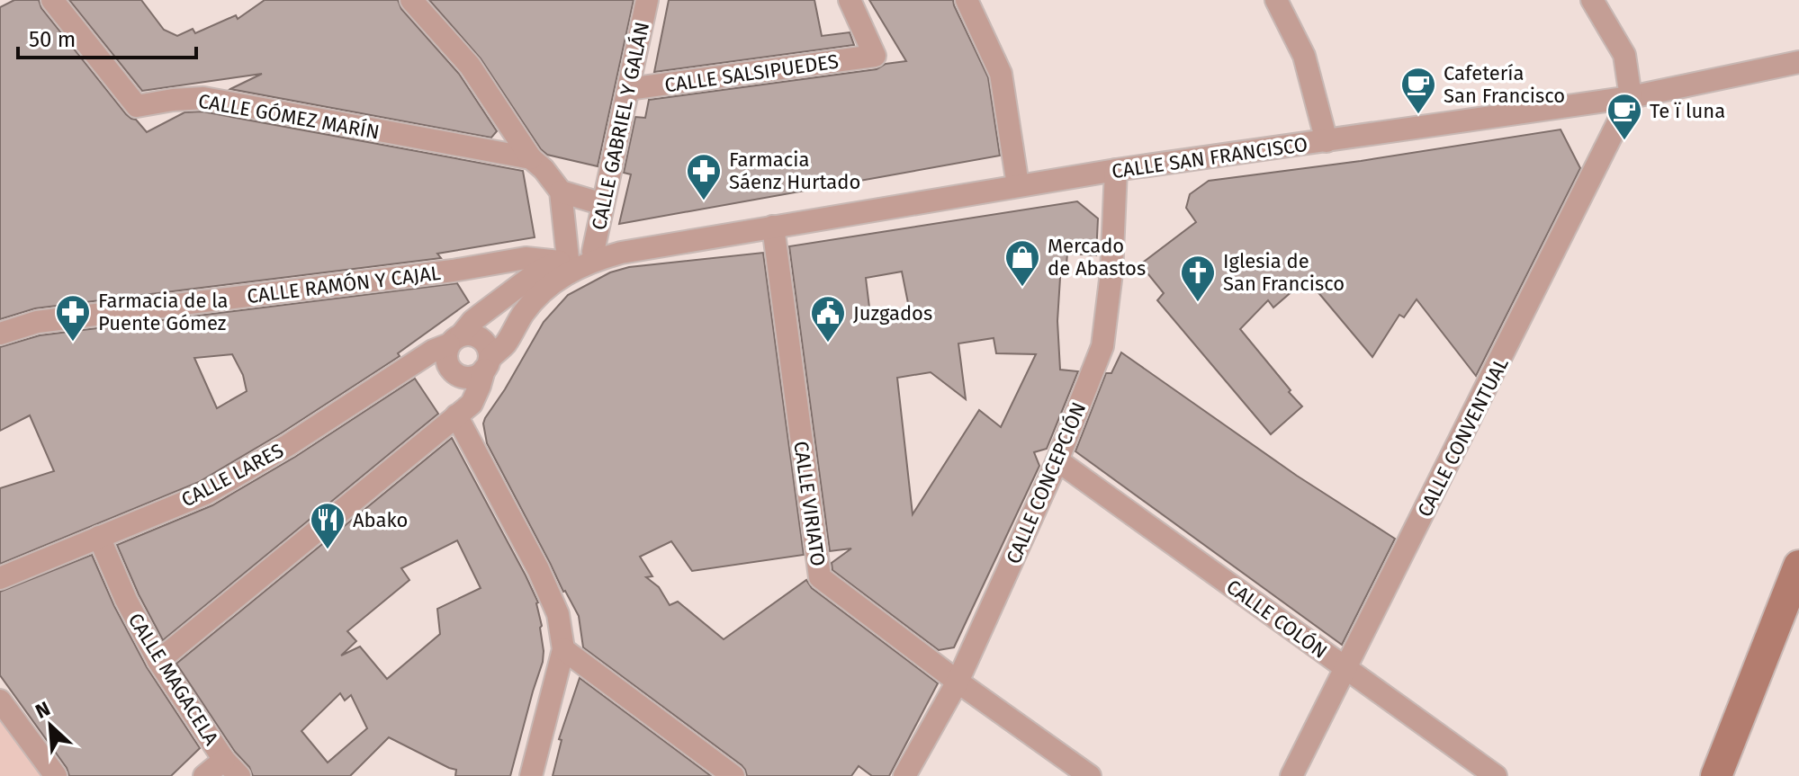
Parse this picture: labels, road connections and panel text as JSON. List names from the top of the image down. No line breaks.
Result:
{"streets":{"street":["CALLE SALSIPUEDES","CALLE GÓMEZ MARÍN","CALLE GABRIEL Y GALÁN","CALLE SAN FRANCISCO","CALLE RAMÓN Y CAJAL","CALLE CONVENTUAL","CALLE LARES","CALLE CONCEPCIÓN","CALLE VIRIATO","CALLE COLÓN","CALLE MAGACELA"]},"crossings":[["CALLE SALSIPUEDES","CALLE GABRIEL Y GALÁN"],["CALLE SAN FRANCISCO","CALLE CONVENTUAL"],["CALLE SAN FRANCISCO","CALLE CONCEPCIÓN"],["CALLE SAN FRANCISCO","CALLE VIRIATO"],["CALLE RAMÓN Y CAJAL","CALLE LARES"],["CALLE CONVENTUAL","CALLE COLÓN"],["CALLE LARES","CALLE MAGACELA"],["CALLE CONCEPCIÓN","CALLE VIRIATO"],["CALLE CONCEPCIÓN","CALLE COLÓN"]],"places":{"cafe":["Cafetería San Francisco","Te ï luna"],"pharmacy":["Farmacia Sáenz Hurtado","Farmacia de la Puente Gómez"],"shop":["Mercado de Abastos"],"church":["Iglesia de San Francisco"],"public building":["Juzgados"],"restaurant":["Abako"]},"scale_bar":"50 m","north":"top left"}
